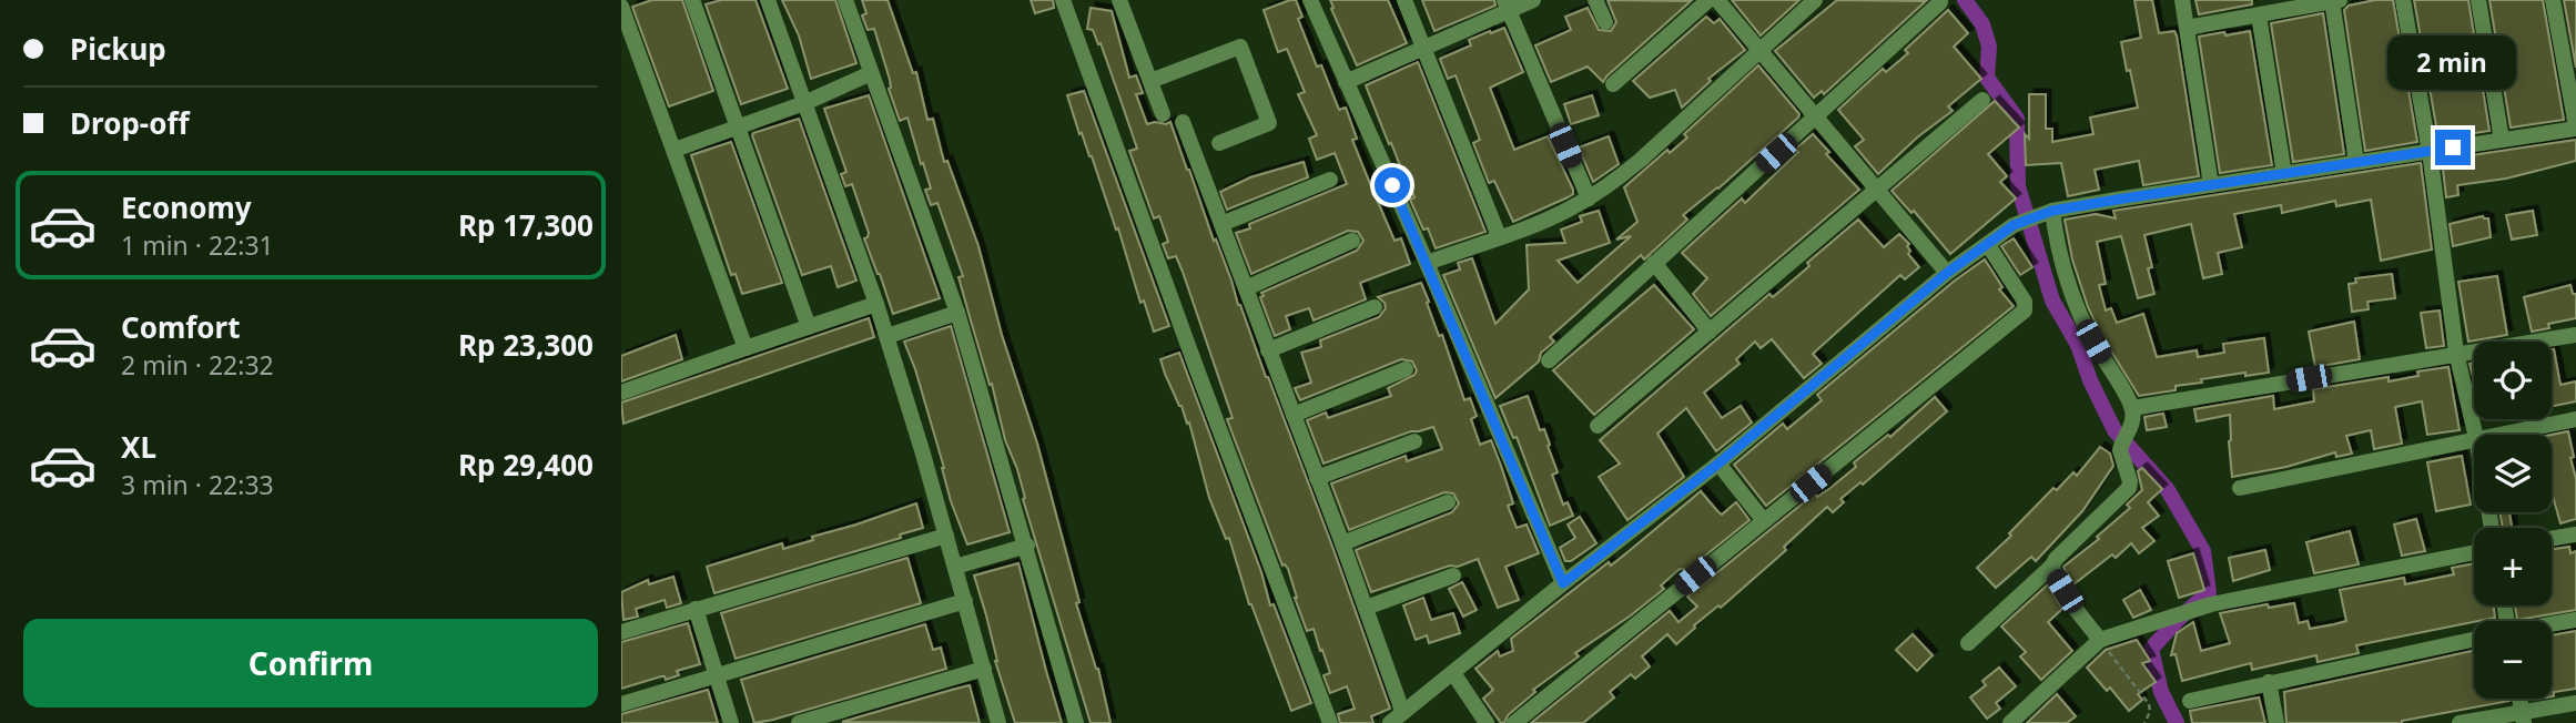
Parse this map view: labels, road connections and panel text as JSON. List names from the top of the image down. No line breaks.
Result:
{"page":{"banner":["Pickup","Drop-off"],"bubble":"2 min","list":[{"name":"Economy","note":"1 min · 22:31","value":"Rp 17,300"},{"name":"Comfort","note":"2 min · 22:32","value":"Rp 23,300"},{"name":"XL","note":"3 min · 22:33","value":"Rp 29,400"}],"map_buttons":["+","−"],"buttons":"Confirm"}}
